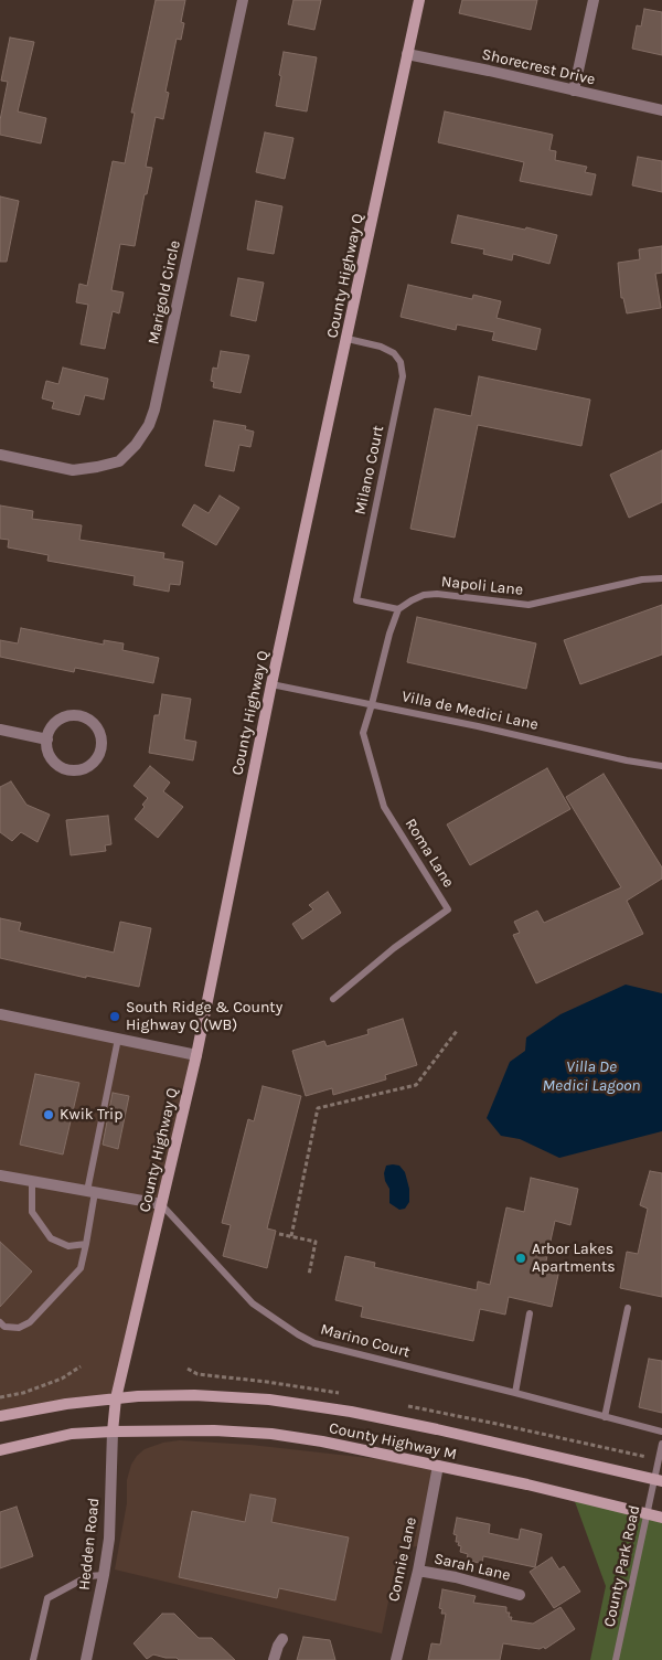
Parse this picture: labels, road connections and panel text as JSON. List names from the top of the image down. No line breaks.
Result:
{"streets":{"main road":["County Highway Q","County Highway M"],"street":["Shorecrest Drive","Marigold Circle","Hedden Road","Connie Lane","Sarah Lane"],"lane":["Milano Court","Napoli Lane","Villa de Medici Lane","Roma Lane","Marino Court","County Park Road"]},"crossings":[["Shorecrest Drive","County Highway Q"],["County Highway Q","Milano Court"],["County Highway Q","Villa de Medici Lane"],["County Highway Q","Marino Court"],["County Highway Q","County Highway M"],["County Highway Q","Hedden Road"],["Milano Court","Napoli Lane"],["Villa de Medici Lane","Roma Lane"],["County Highway M","Hedden Road"],["County Highway M","Connie Lane"],["County Highway M","County Park Road"],["Connie Lane","Sarah Lane"]],"water":["Villa De Medici Lagoon"],"places":["South Ridge & County Highway Q (WB)","Kwik Trip","Arbor Lakes Apartments"]}
